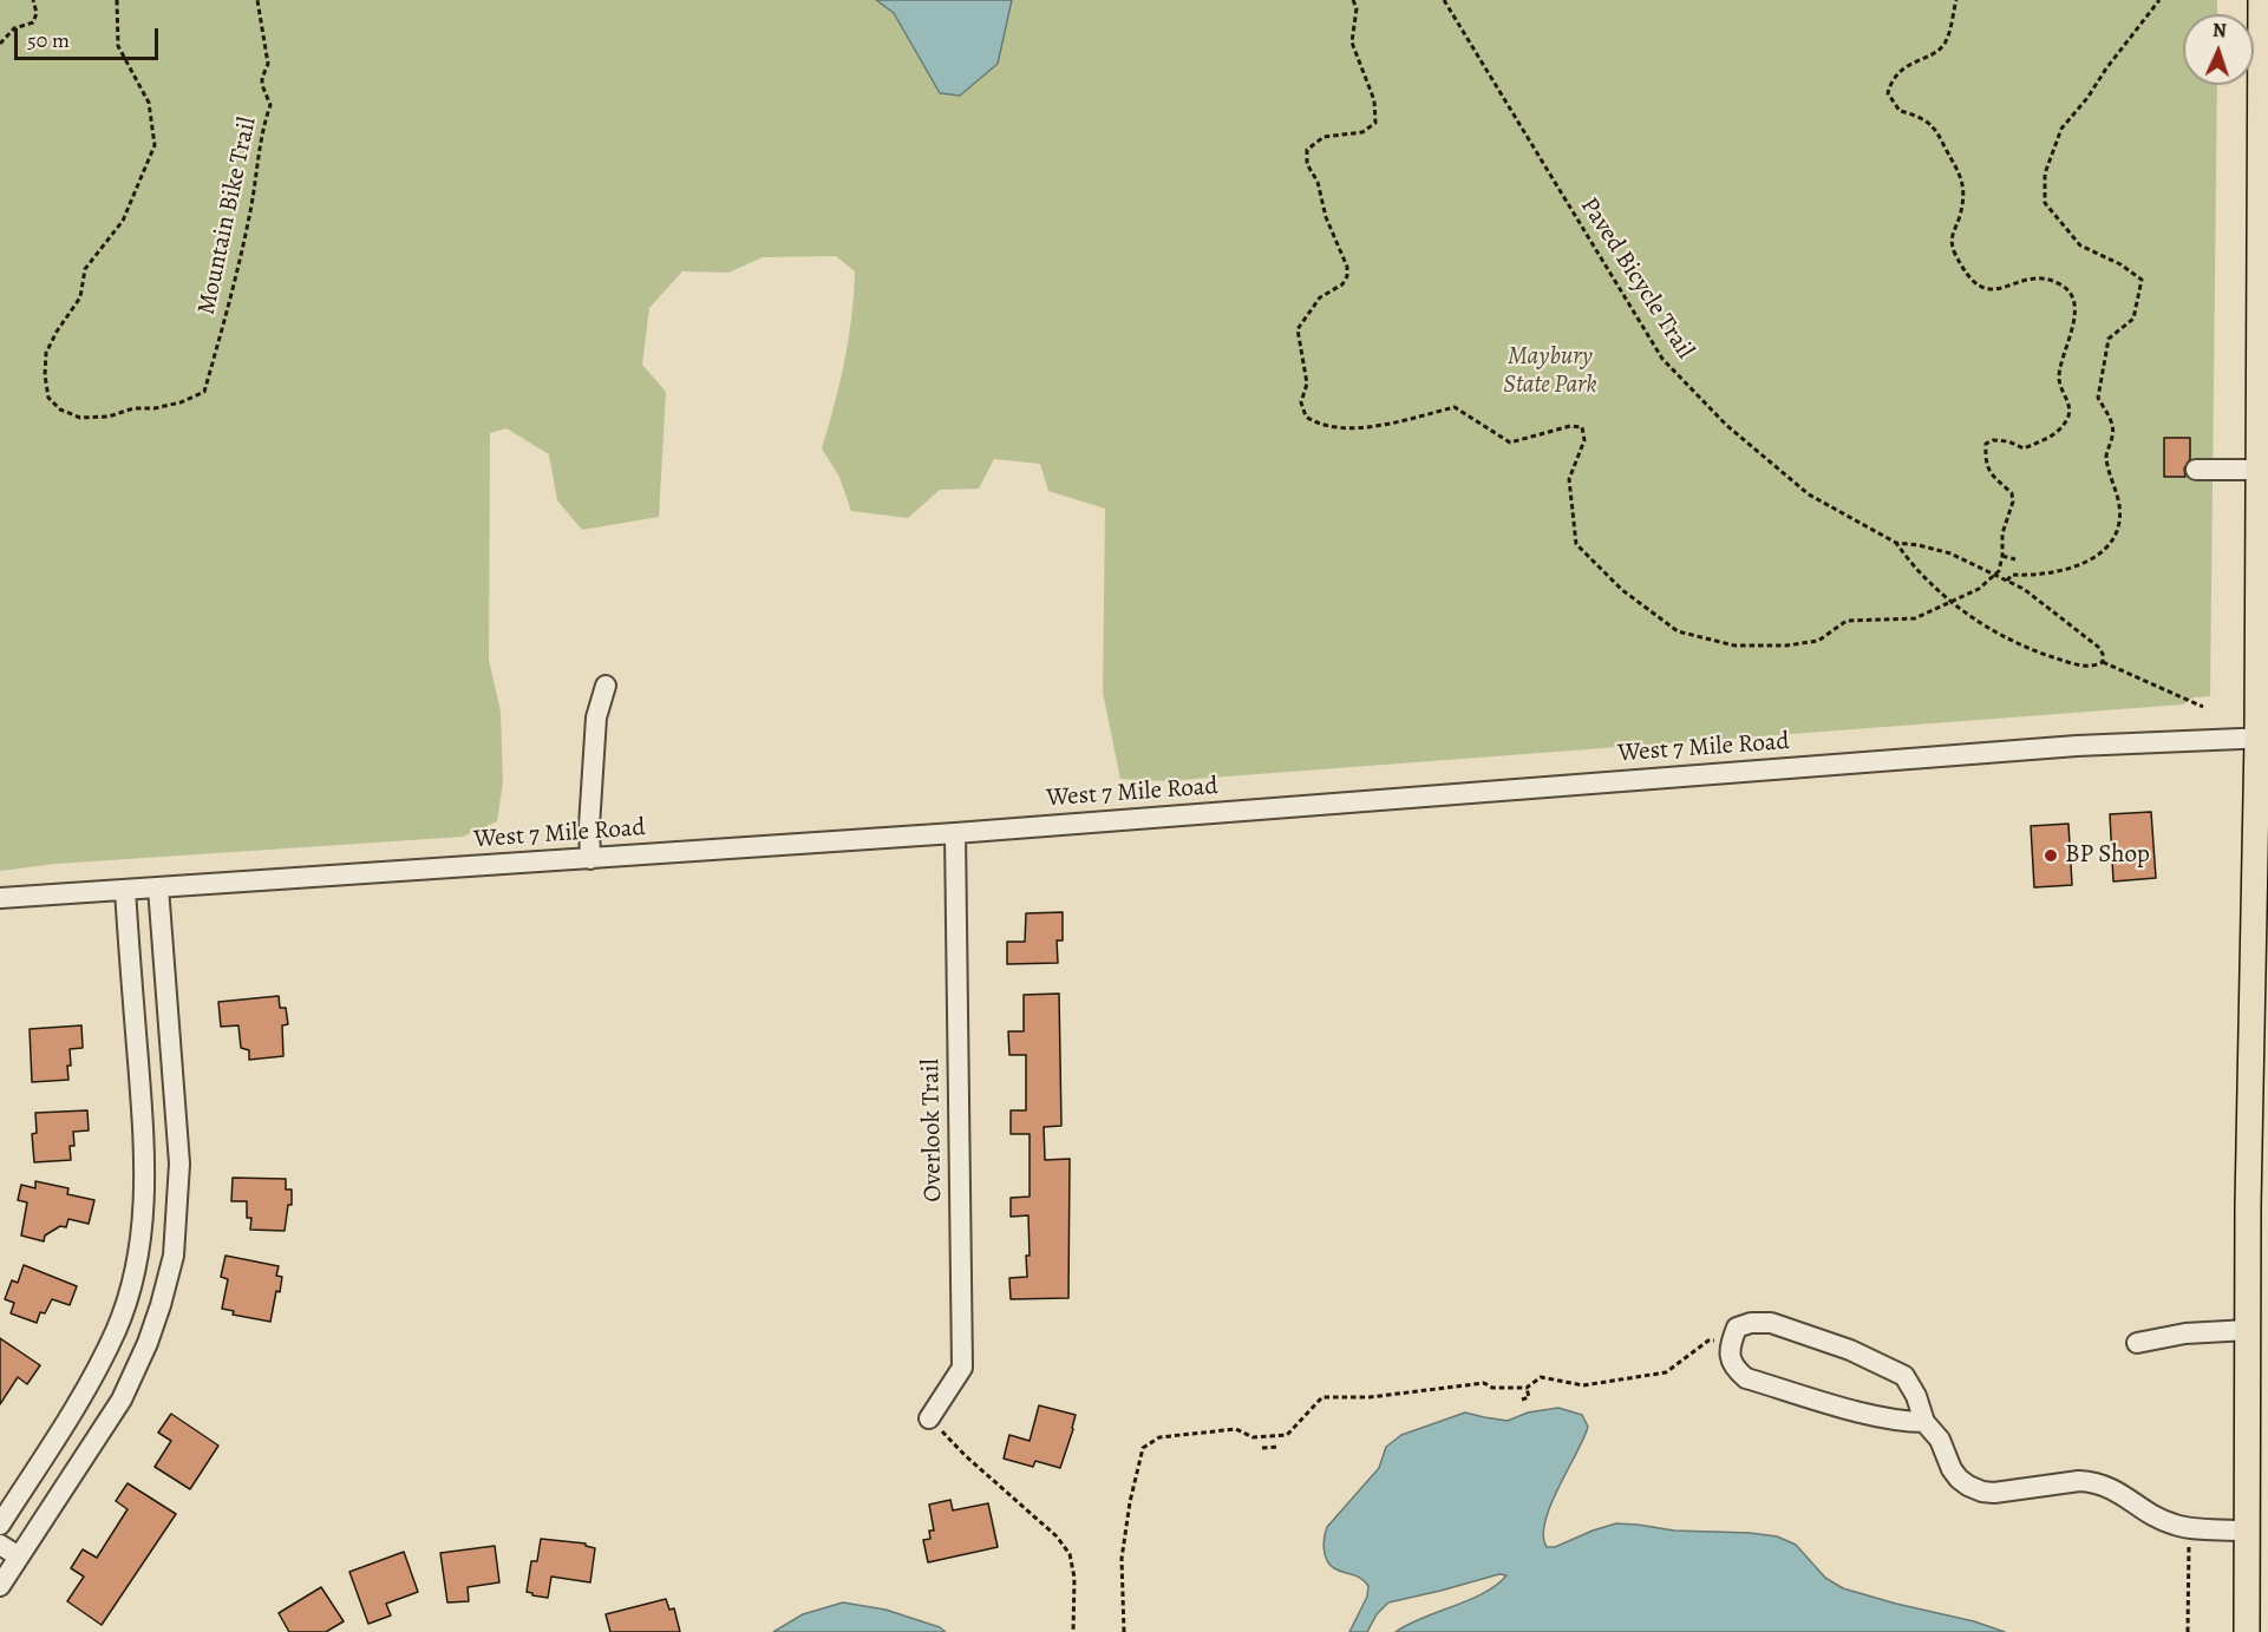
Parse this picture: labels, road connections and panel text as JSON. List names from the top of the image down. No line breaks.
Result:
{"streets":{"street":["West 7 Mile Road","Overlook Trail"],"path":["Mountain Bike Trail","Paved Bicycle Trail"]},"crossings":[["West 7 Mile Road","Overlook Trail"]],"parks":["Maybury State Park"],"places":["BP Shop"],"scale_bar":"50 m","north":"top"}
